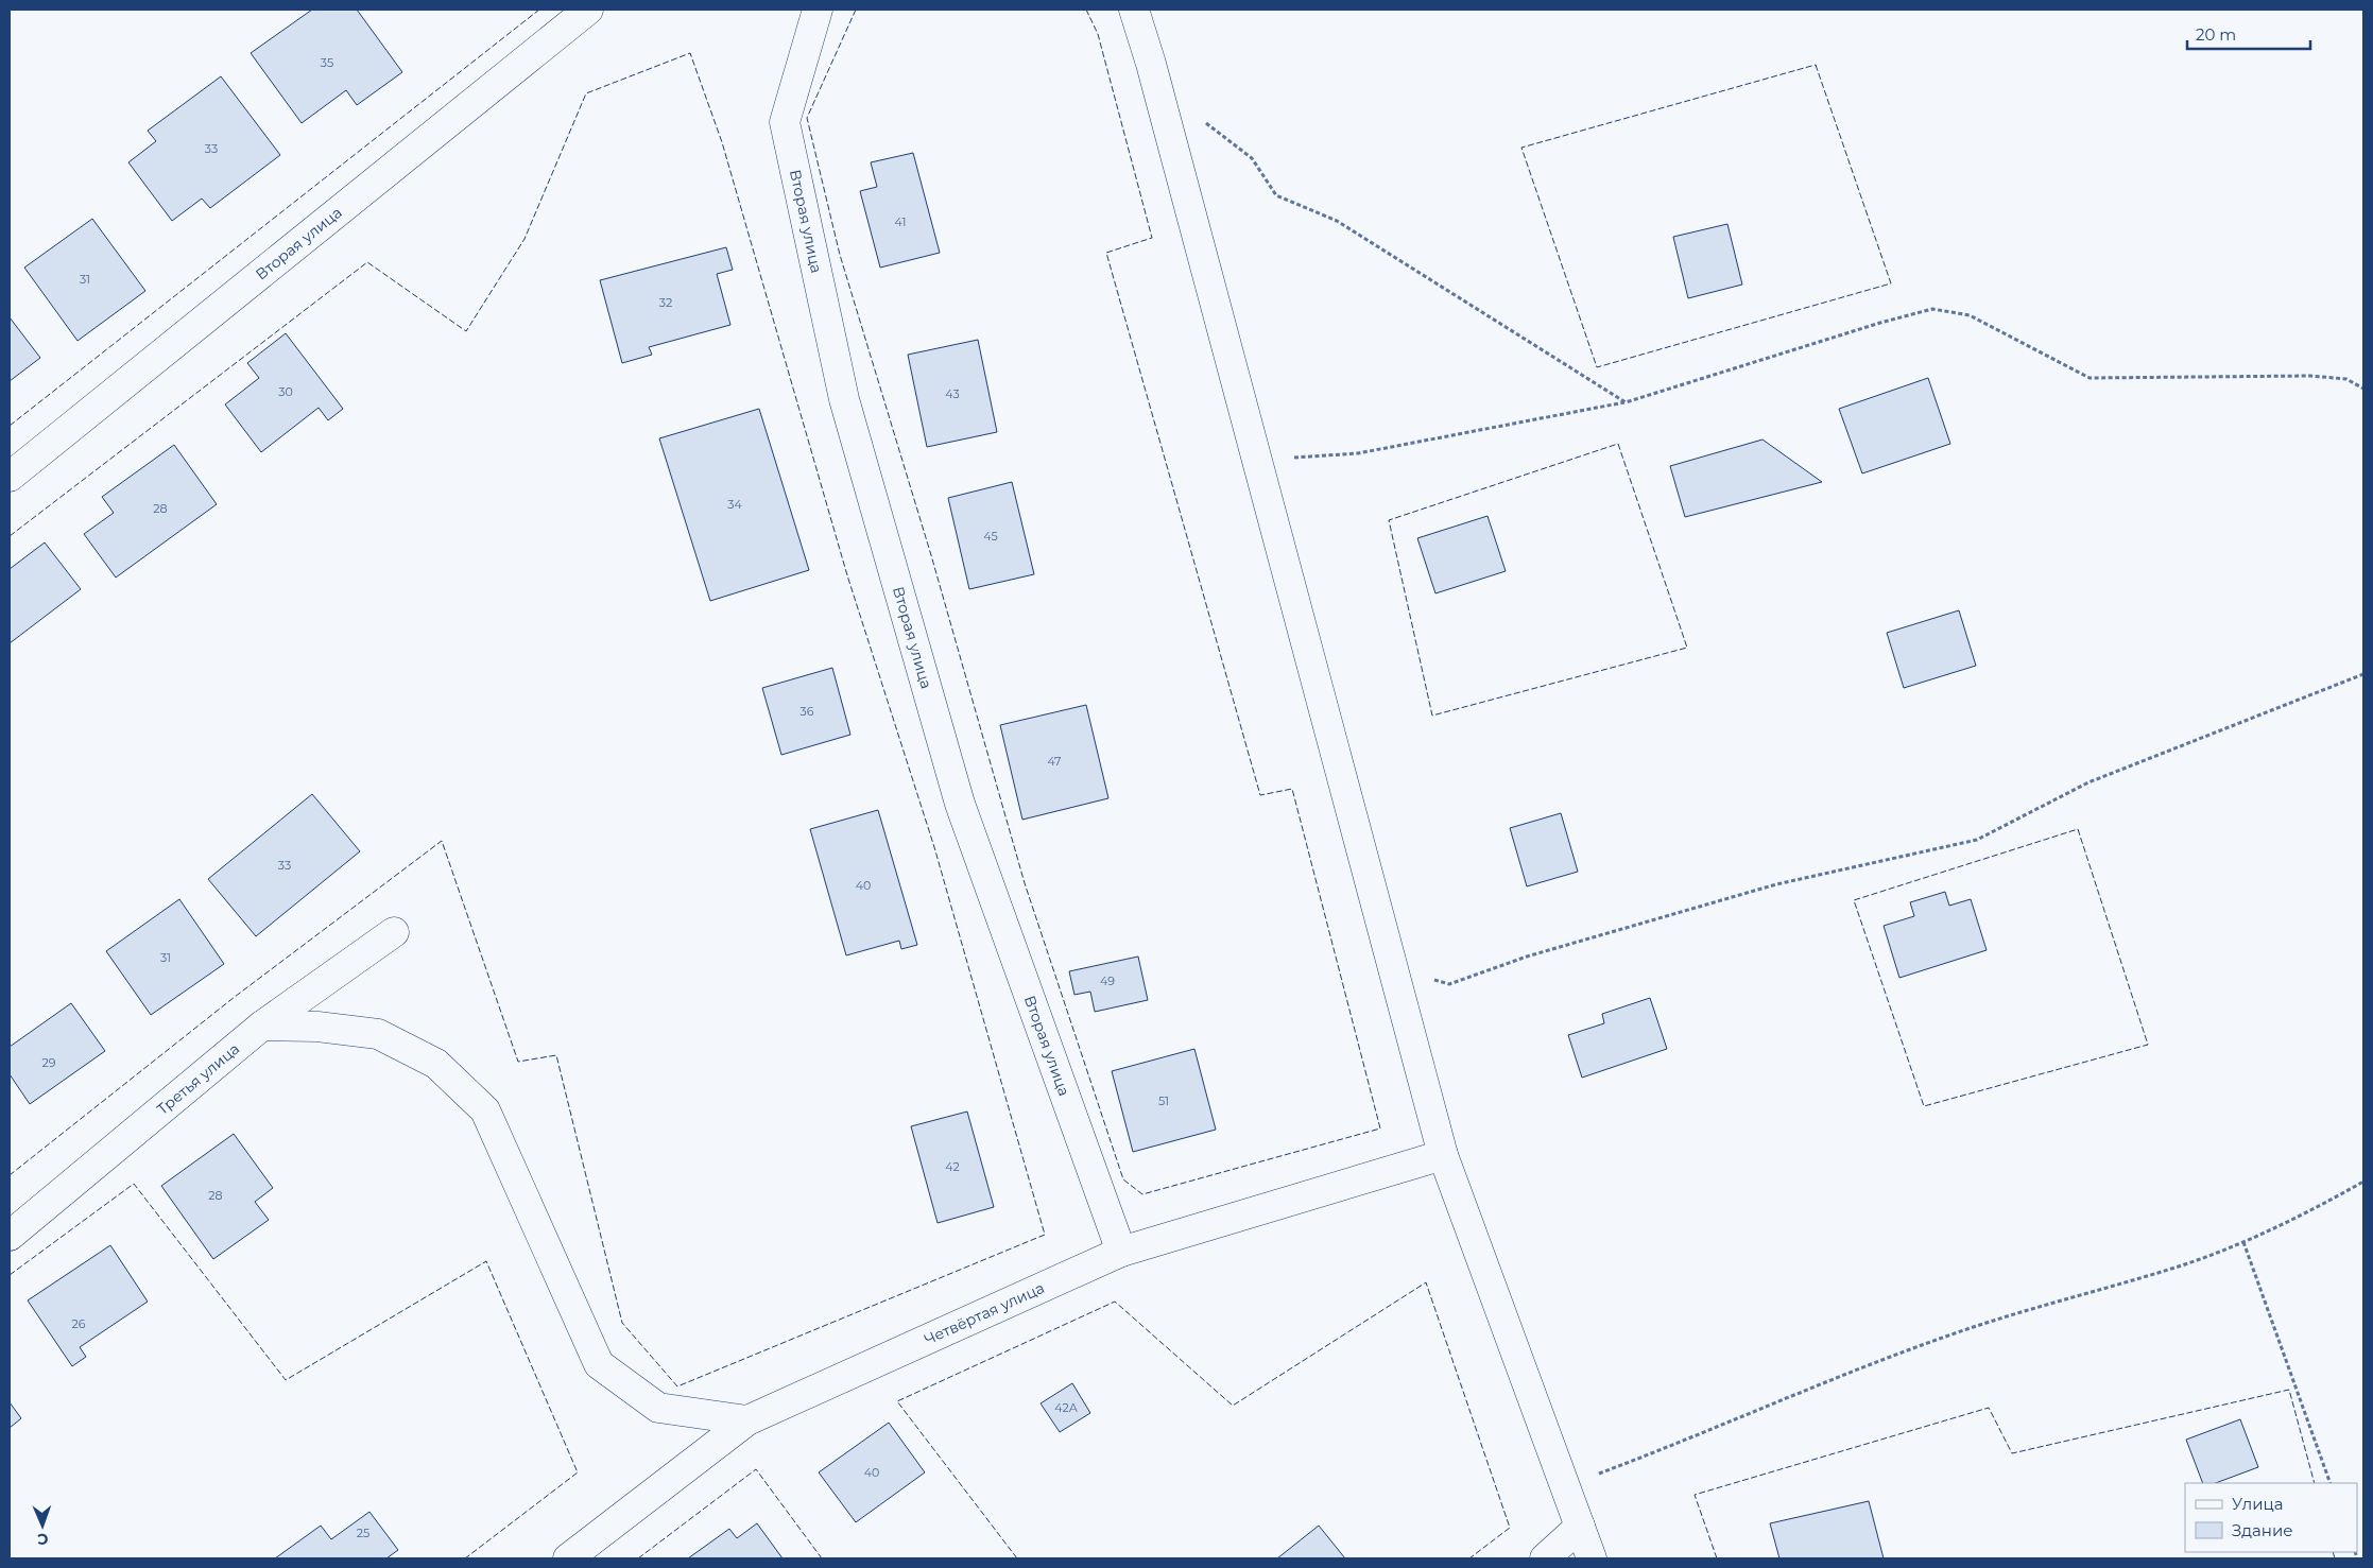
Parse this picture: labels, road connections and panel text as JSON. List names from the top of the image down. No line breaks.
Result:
{"streets":{"street":["Вторая улица","Третья улица","Четвёртая улица"]},"crossings":[["Вторая улица","Четвёртая улица"]],"house_numbers":["35","33","41","31","32","30","43","34","28","45","36","47","33","40","31","49","29","51","42","28","26","42А","40","25"],"legend":["Улица","Здание"],"scale_bar":"20 m","north":"bottom"}
